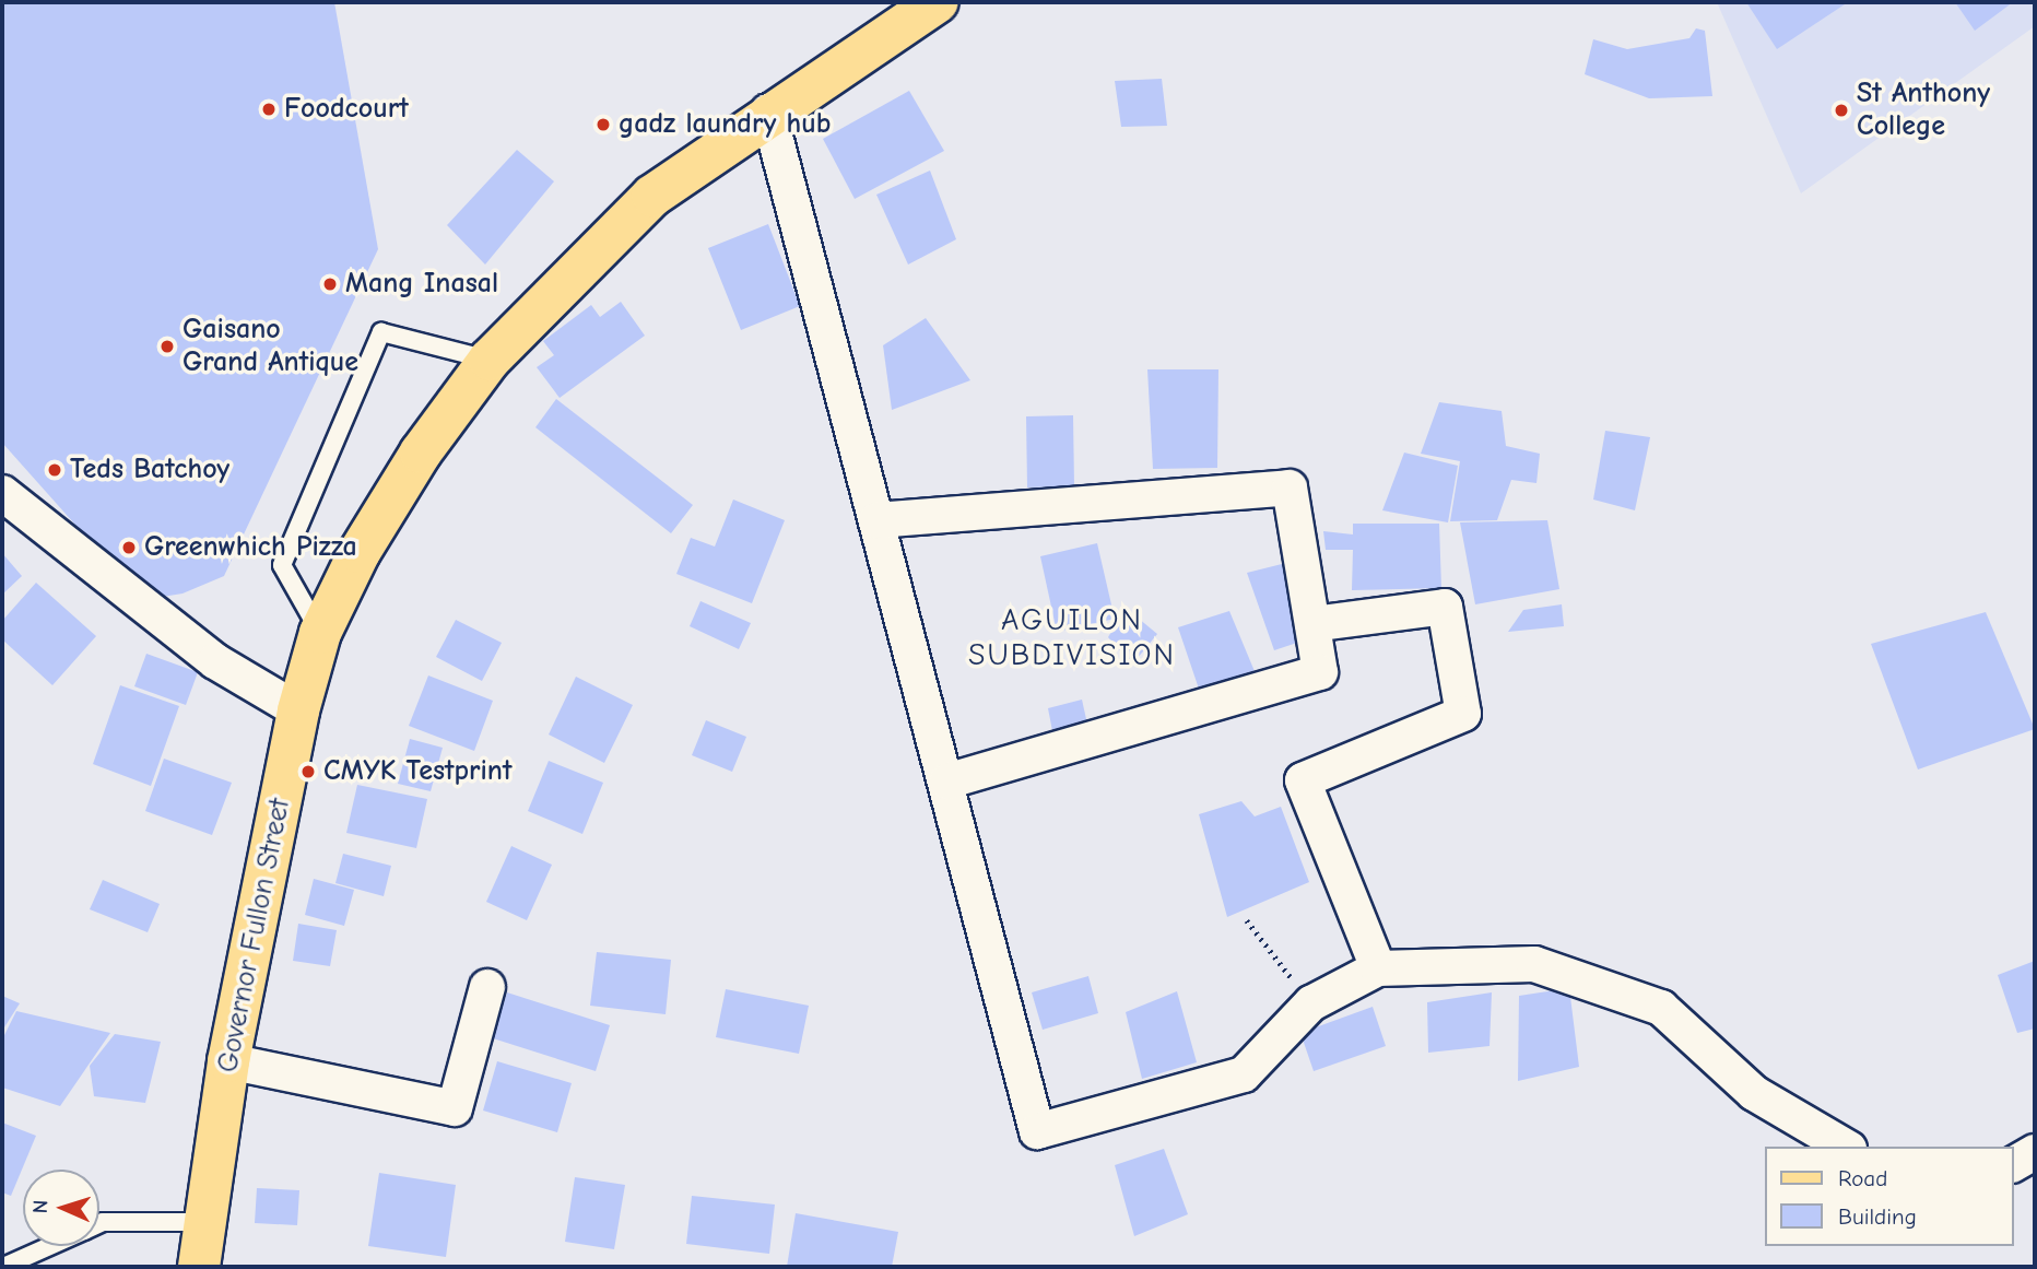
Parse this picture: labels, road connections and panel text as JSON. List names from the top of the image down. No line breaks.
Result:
{"streets":{"main road":["Governor Fullon Street"]},"districts":["AGUILON SUBDIVISION"],"places":["Foodcourt","St Anthony College","gadz laundry hub","Mang Inasal","Gaisano Grand Antique","Teds Batchoy","Greenwhich Pizza","CMYK Testprint"],"legend":["Road","Building"],"north":"left"}
